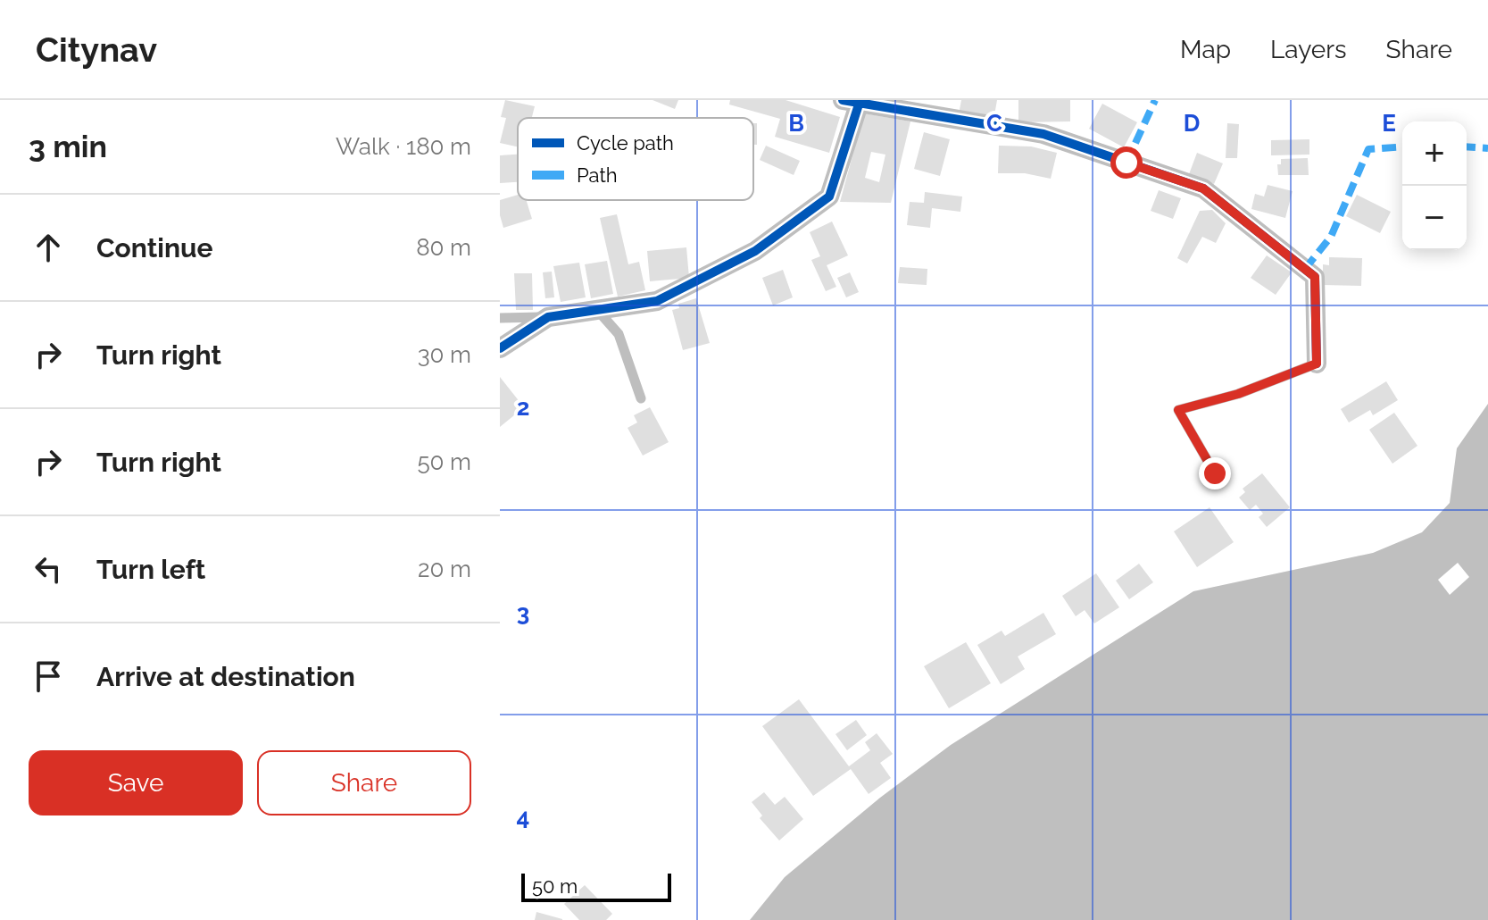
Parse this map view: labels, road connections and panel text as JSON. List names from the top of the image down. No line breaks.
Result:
{"legend":["Cycle path","Path"],"scale_bar":"50 m","page":{"header":"Citynav","nav":["Map","Layers","Share"],"heading":["3 min","Walk · 180 m"],"map_buttons":["+","−"],"list":[["Continue","80 m"],["Turn right","30 m"],["Turn right","50 m"],["Turn left","20 m"],"Arrive at destination"],"buttons":["Save","Share"],"scale":"50 m"},"grid":{"columns":["B","C","D","E"],"rows":["2","3","4"]}}
